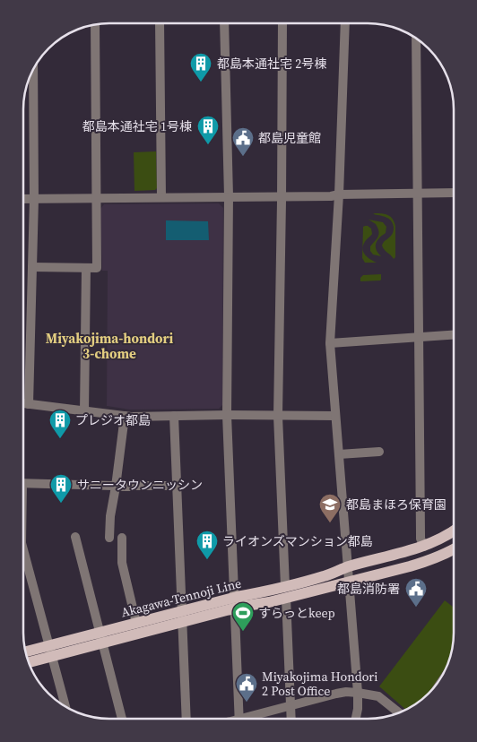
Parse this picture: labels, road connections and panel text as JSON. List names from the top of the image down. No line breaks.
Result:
{"streets":{"main road":["Akagawa-Tennoji Line"]},"districts":["Miyakojima-hondori 3-chome"],"places":{"building":["都島本通社宅 2号棟","都島本通社宅 1号棟","プレジオ都島","サニータウンニッシン","ライオンズマンション都島"],"public building":["都島児童館","都島消防署","Miyakojima Hondori 2 Post Office"],"school or university":["都島まほろ保育園"],"sports":["すらっとkeep"]}}
